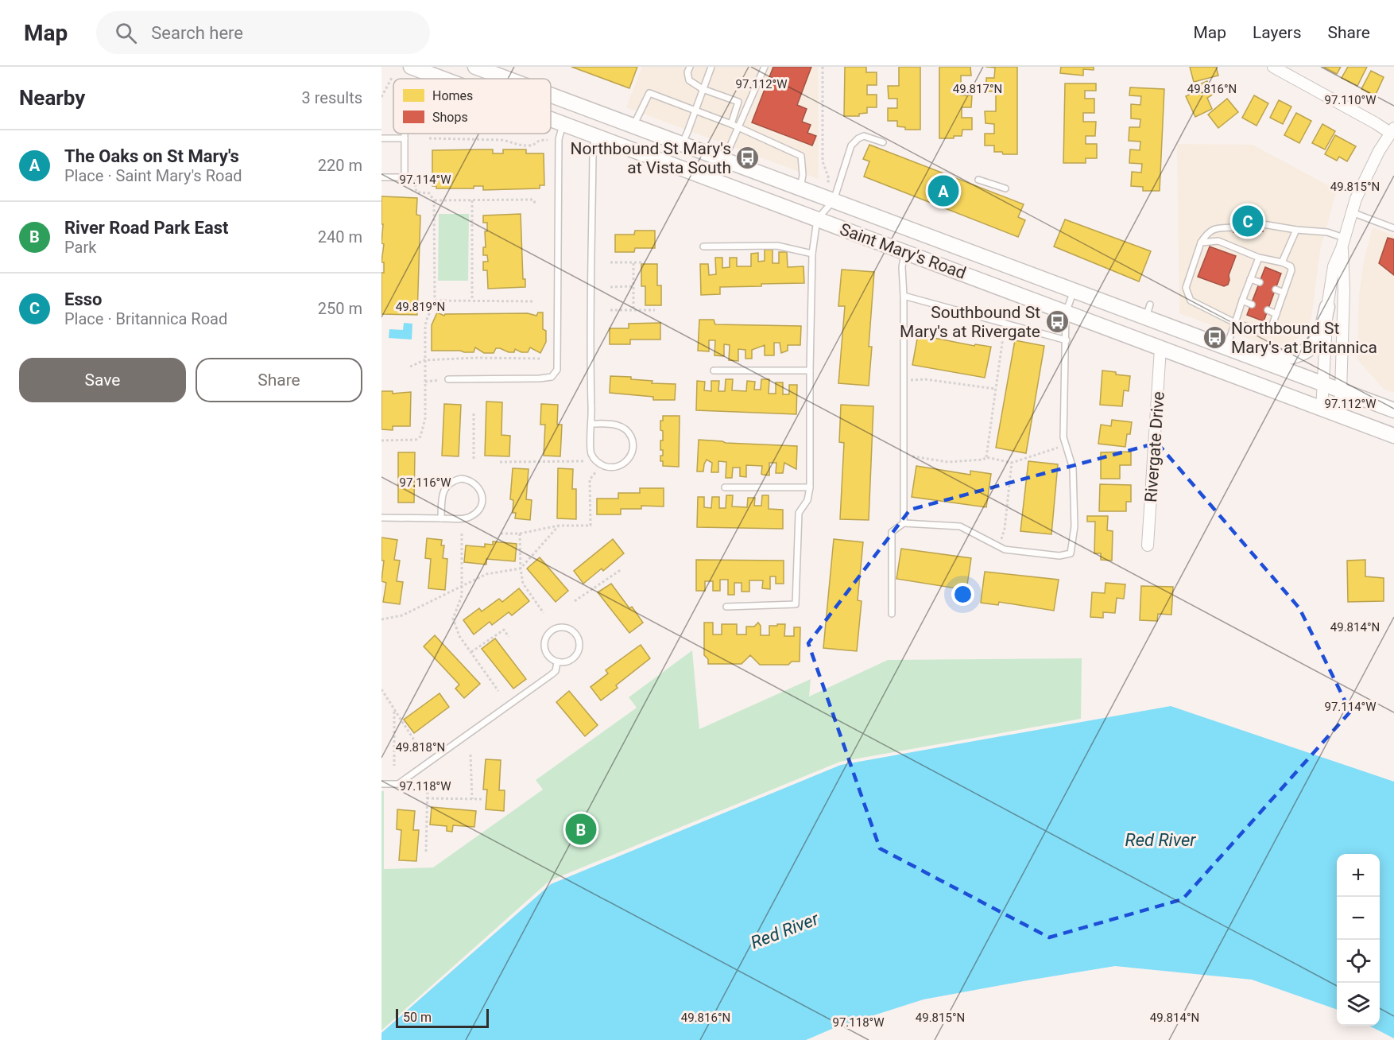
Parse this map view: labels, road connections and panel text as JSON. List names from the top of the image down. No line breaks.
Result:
{"streets":{"main road":["Saint Mary's Road"],"street":["Rivergate Drive"]},"crossings":[["Saint Mary's Road","Rivergate Drive"]],"water":["Red River"],"places":{"bus stop":["Northbound St Mary's at Vista South","Southbound St Mary's at Rivergate","Northbound St Mary's at Britannica"]},"legend":["Homes","Shops"],"scale_bar":"50 m","page":{"header":"Map","search":"Search here","nav":["Map","Layers","Share"],"heading":["Nearby","3 results"],"list":[{"mark":"A","name":"The Oaks on St Mary's","note":"Place · Saint Mary's Road","value":"220 m"},{"mark":"B","name":"River Road Park East","note":"Park","value":"240 m"},{"mark":"C","name":"Esso","note":"Place · Britannica Road","value":"250 m"}],"pins":["A","C","B"],"buttons":["Save","Share"],"map_buttons":["+","−"],"scale":"50 m"},"coordinates":["97.112°W","49.817°N","49.816°N","97.110°W","97.114°W","49.815°N","49.819°N","97.116°W","49.814°N","49.818°N","97.118°W"]}
